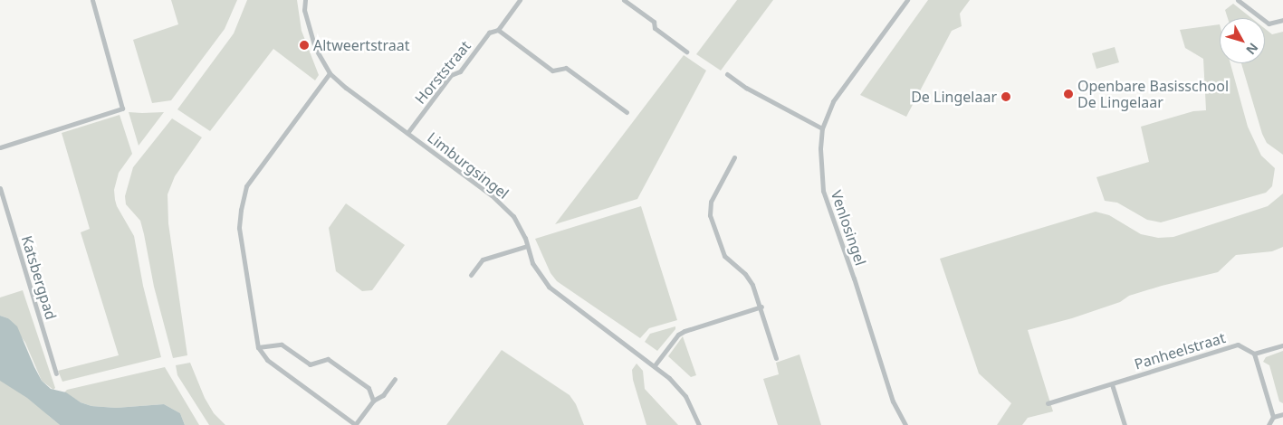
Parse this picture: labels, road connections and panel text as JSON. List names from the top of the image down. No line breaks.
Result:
{"streets":{"street":["Horststraat","Limburgsingel","Venlosingel","Katsbergpad","Panheelstraat"]},"crossings":[["Horststraat","Limburgsingel"]],"places":["Altweertstraat","Openbare Basisschool De Lingelaar","De Lingelaar"],"north":"bottom right"}
